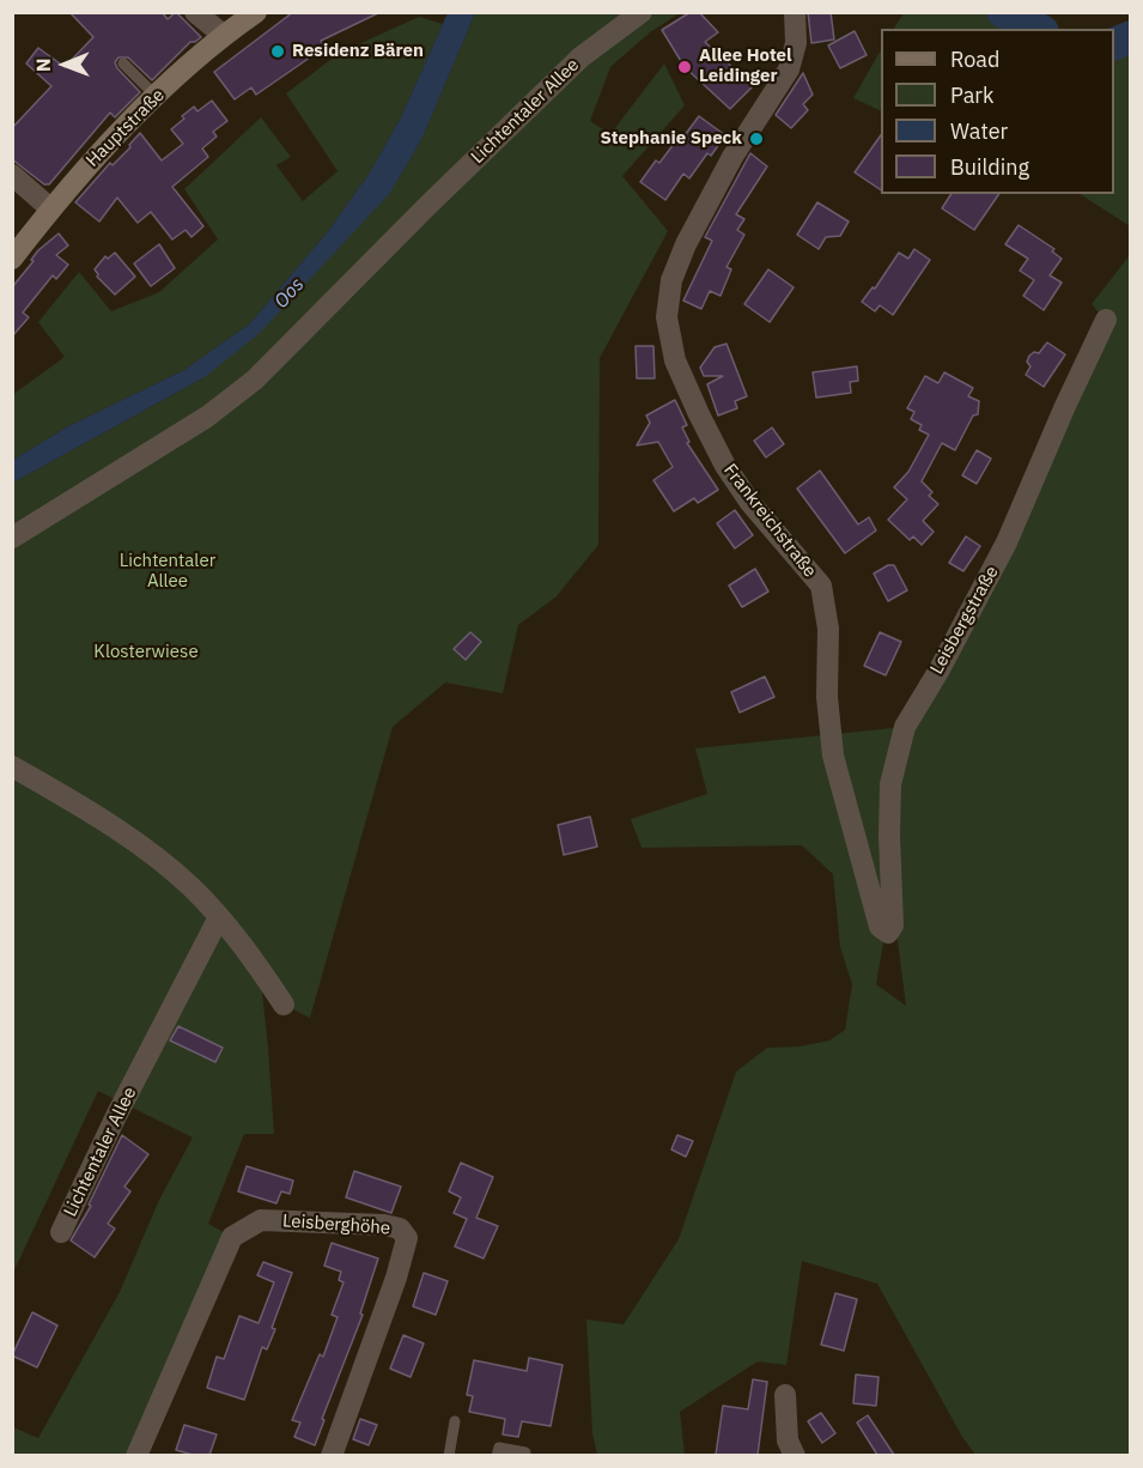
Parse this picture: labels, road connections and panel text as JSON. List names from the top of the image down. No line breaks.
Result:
{"streets":{"main road":["Hauptstraße"],"street":["Lichtentaler Allee","Frankreichstraße","Leisbergstraße","Leisberghöhe"]},"crossings":[["Frankreichstraße","Leisbergstraße"]],"water":["Oos"],"parks":["Lichtentaler Allee","Klosterwiese"],"places":["Residenz Bären","Allee Hotel Leidinger","Stephanie Speck"],"legend":["Road","Park","Water","Building"],"north":"left"}
